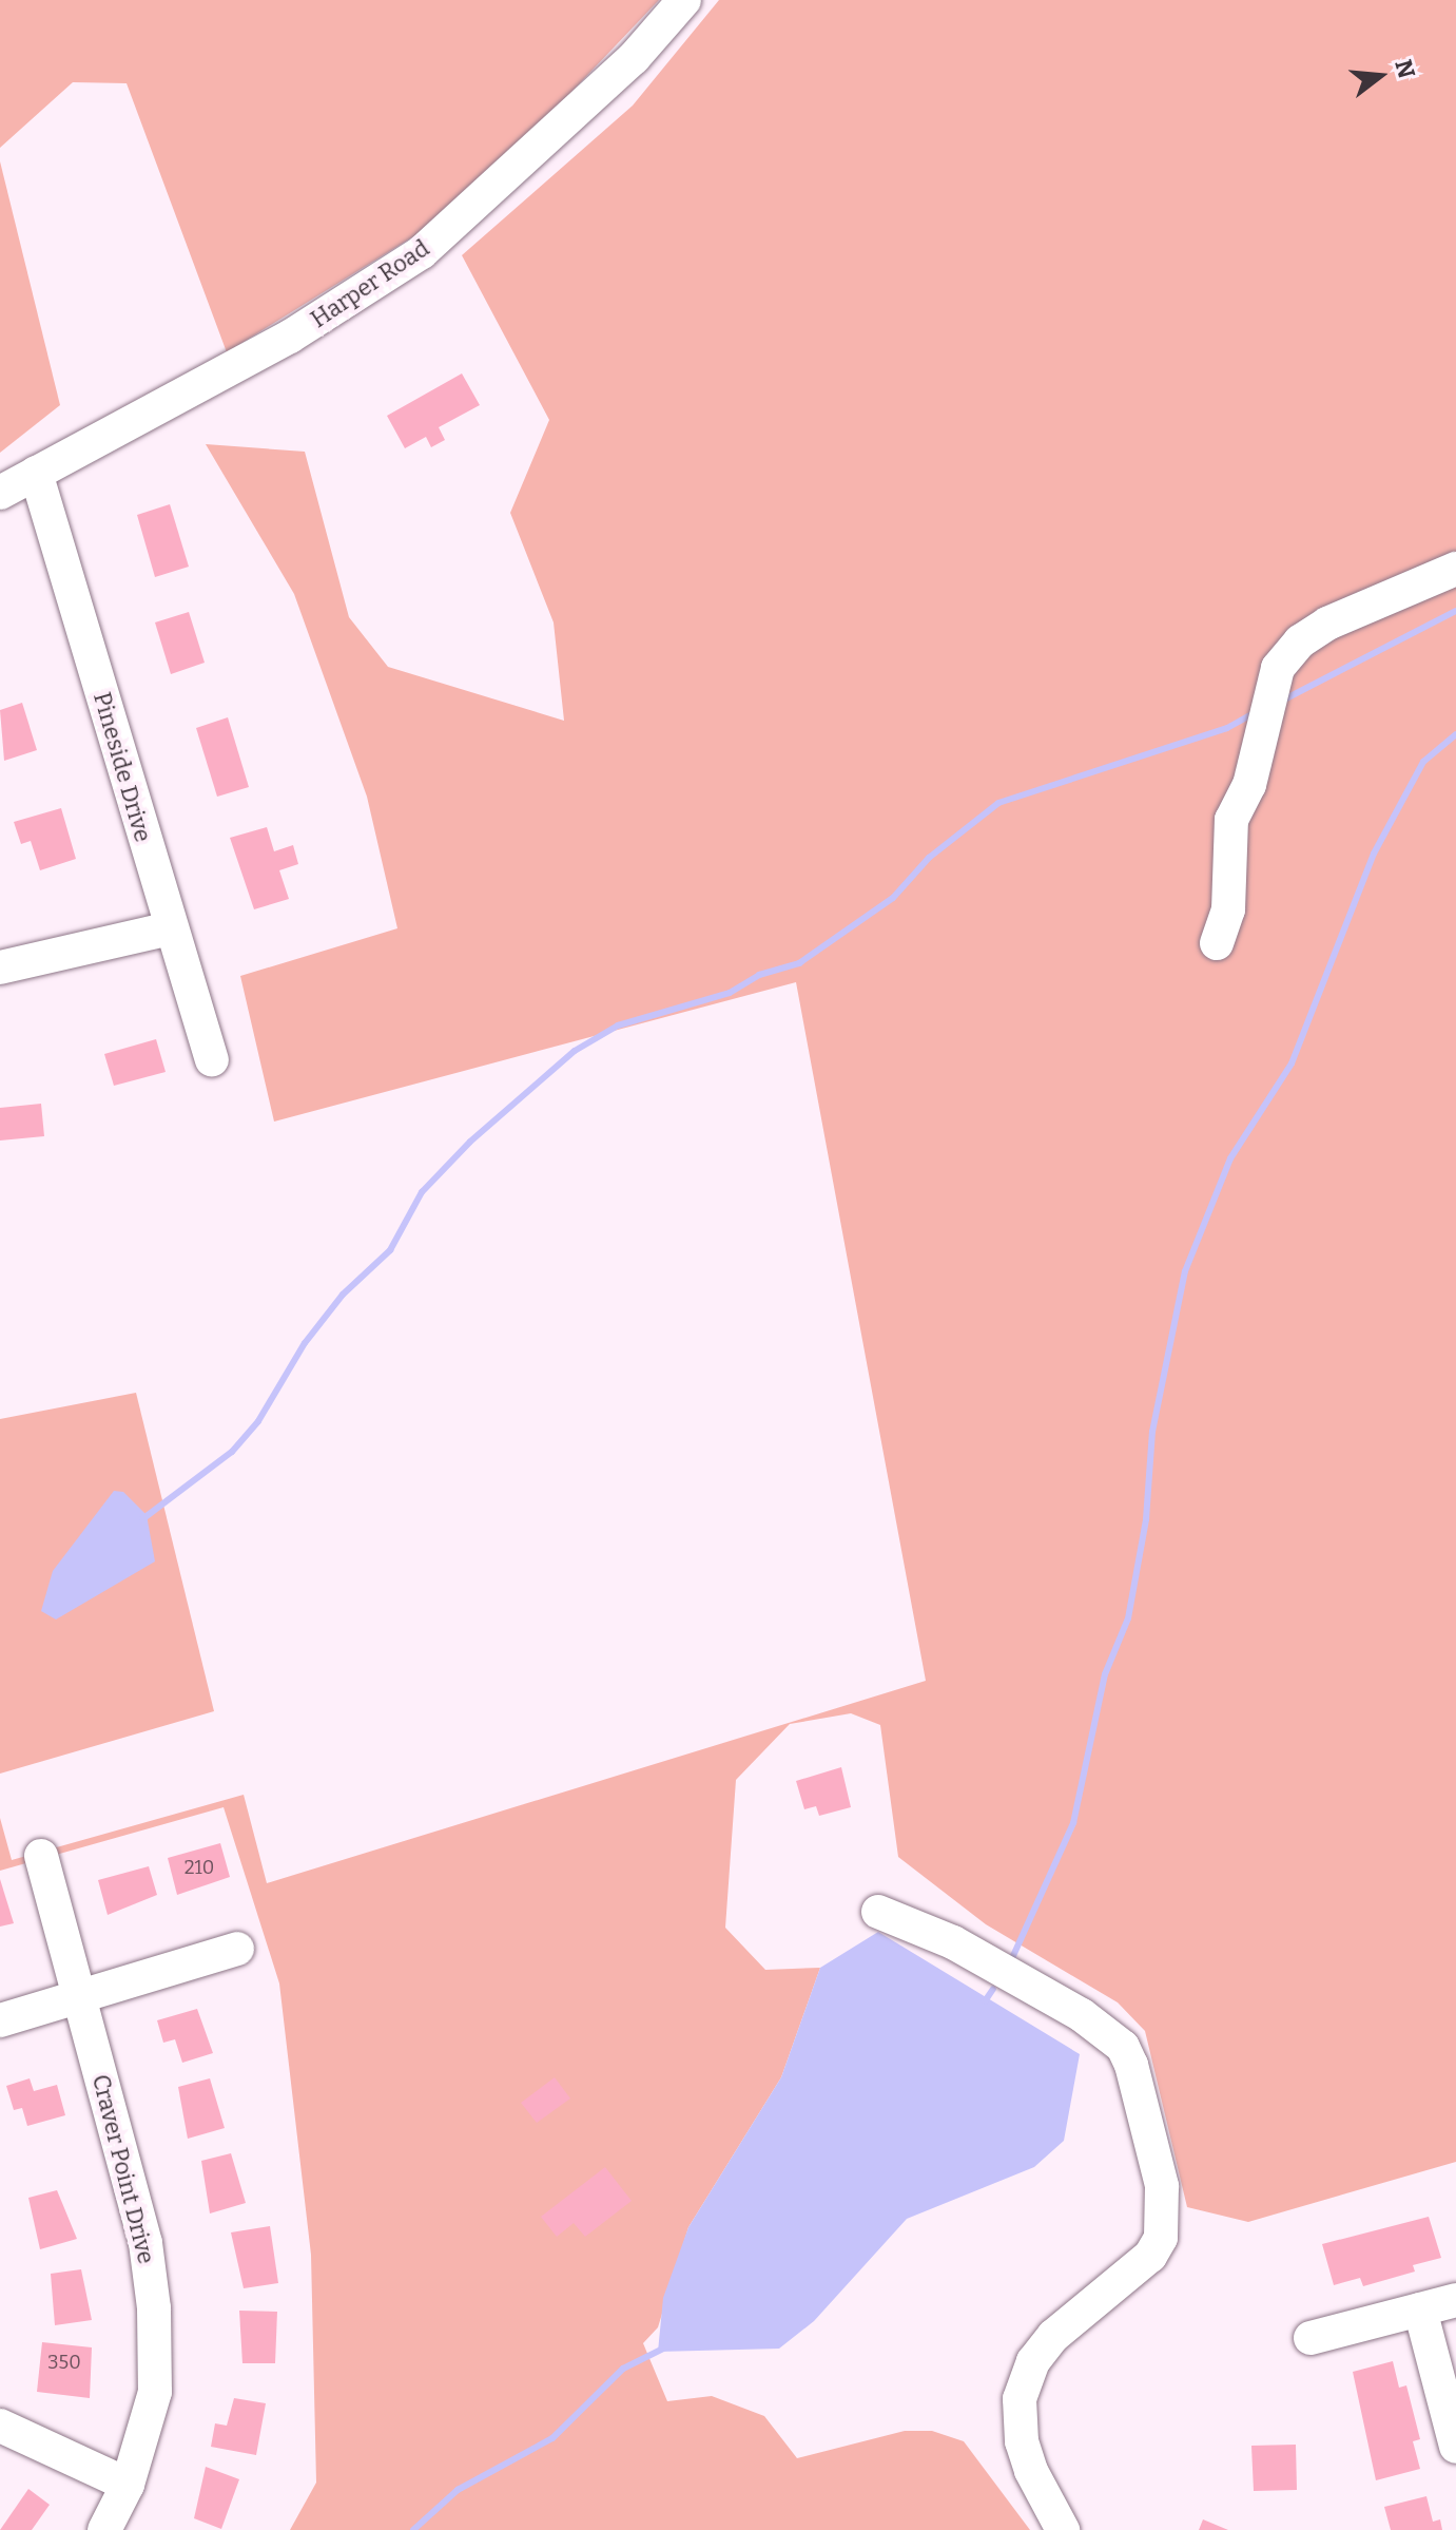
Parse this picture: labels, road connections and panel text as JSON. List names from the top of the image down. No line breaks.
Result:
{"streets":{"street":["Harper Road","Pineside Drive","Craver Point Drive"]},"crossings":[["Harper Road","Pineside Drive"]],"house_numbers":["210","350"],"north":"right"}
